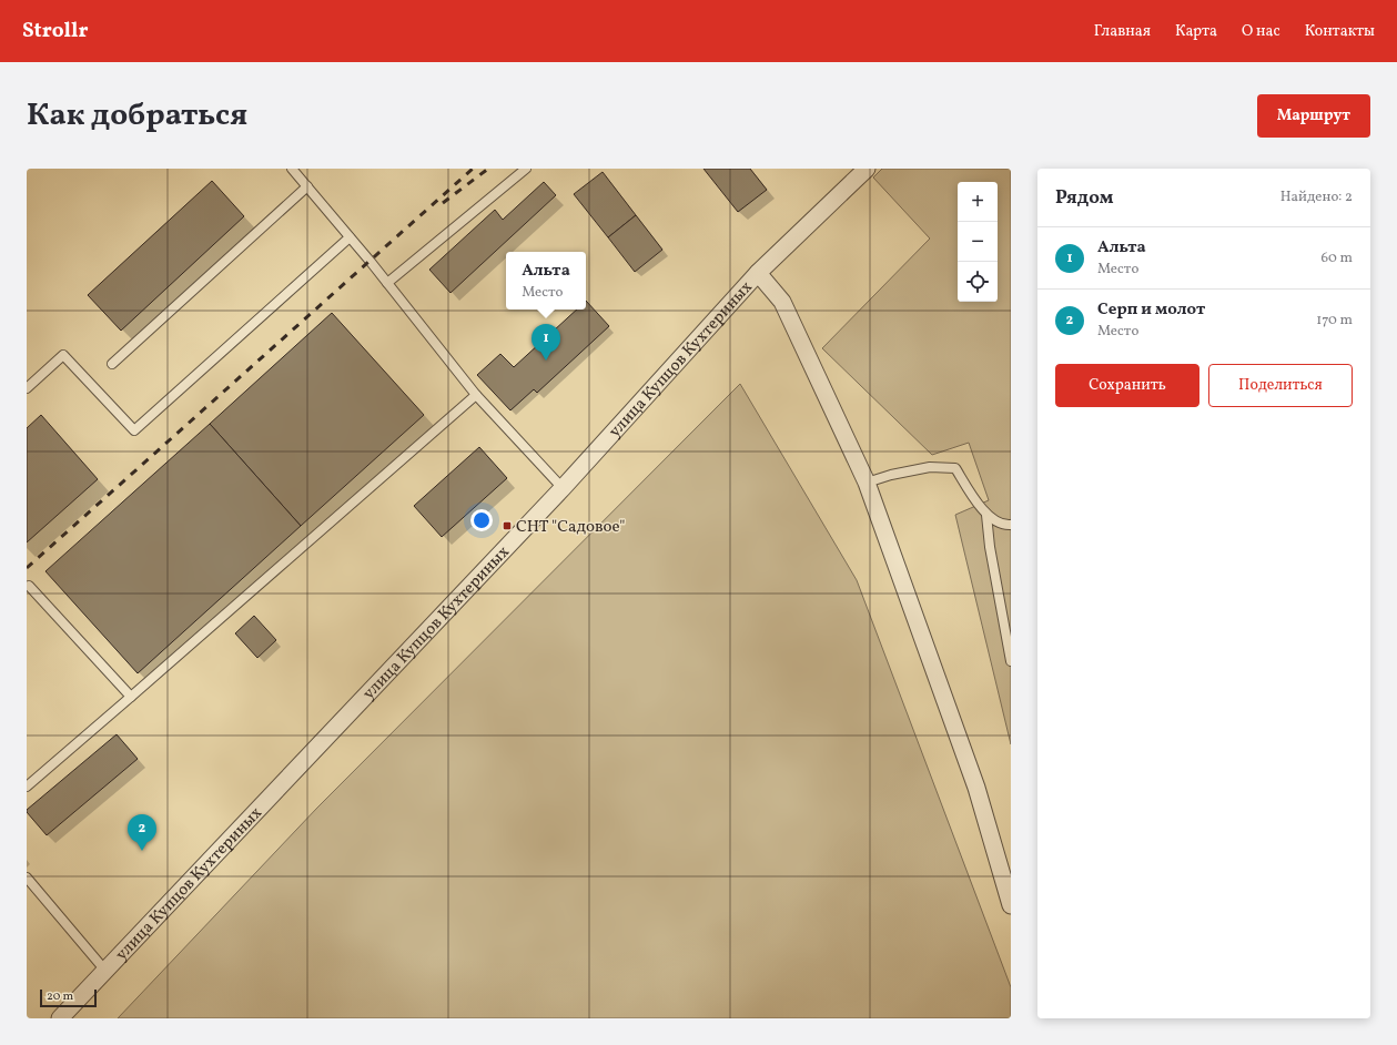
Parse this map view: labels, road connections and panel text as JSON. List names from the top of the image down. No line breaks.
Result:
{"streets":{"street":["улица Купцов Кухтериных"]},"places":{"transit":["СНТ \"Садовое\""]},"scale_bar":"20 m","page":{"header":"Strollr","nav":["Главная","Карта","О нас","Контакты"],"title":"Как добраться","buttons":["Маршрут",["Сохранить","Поделиться"]],"heading":["Рядом","Найдено: 2"],"map_buttons":["+","−"],"list":[{"mark":"1","name":"Альта","note":"Место","value":"60 m"},{"mark":"2","name":"Серп и молот","note":"Место","value":"170 m"}],"popup":["Альта","Место"],"pins":["1","2"],"scale":"20 m"}}
